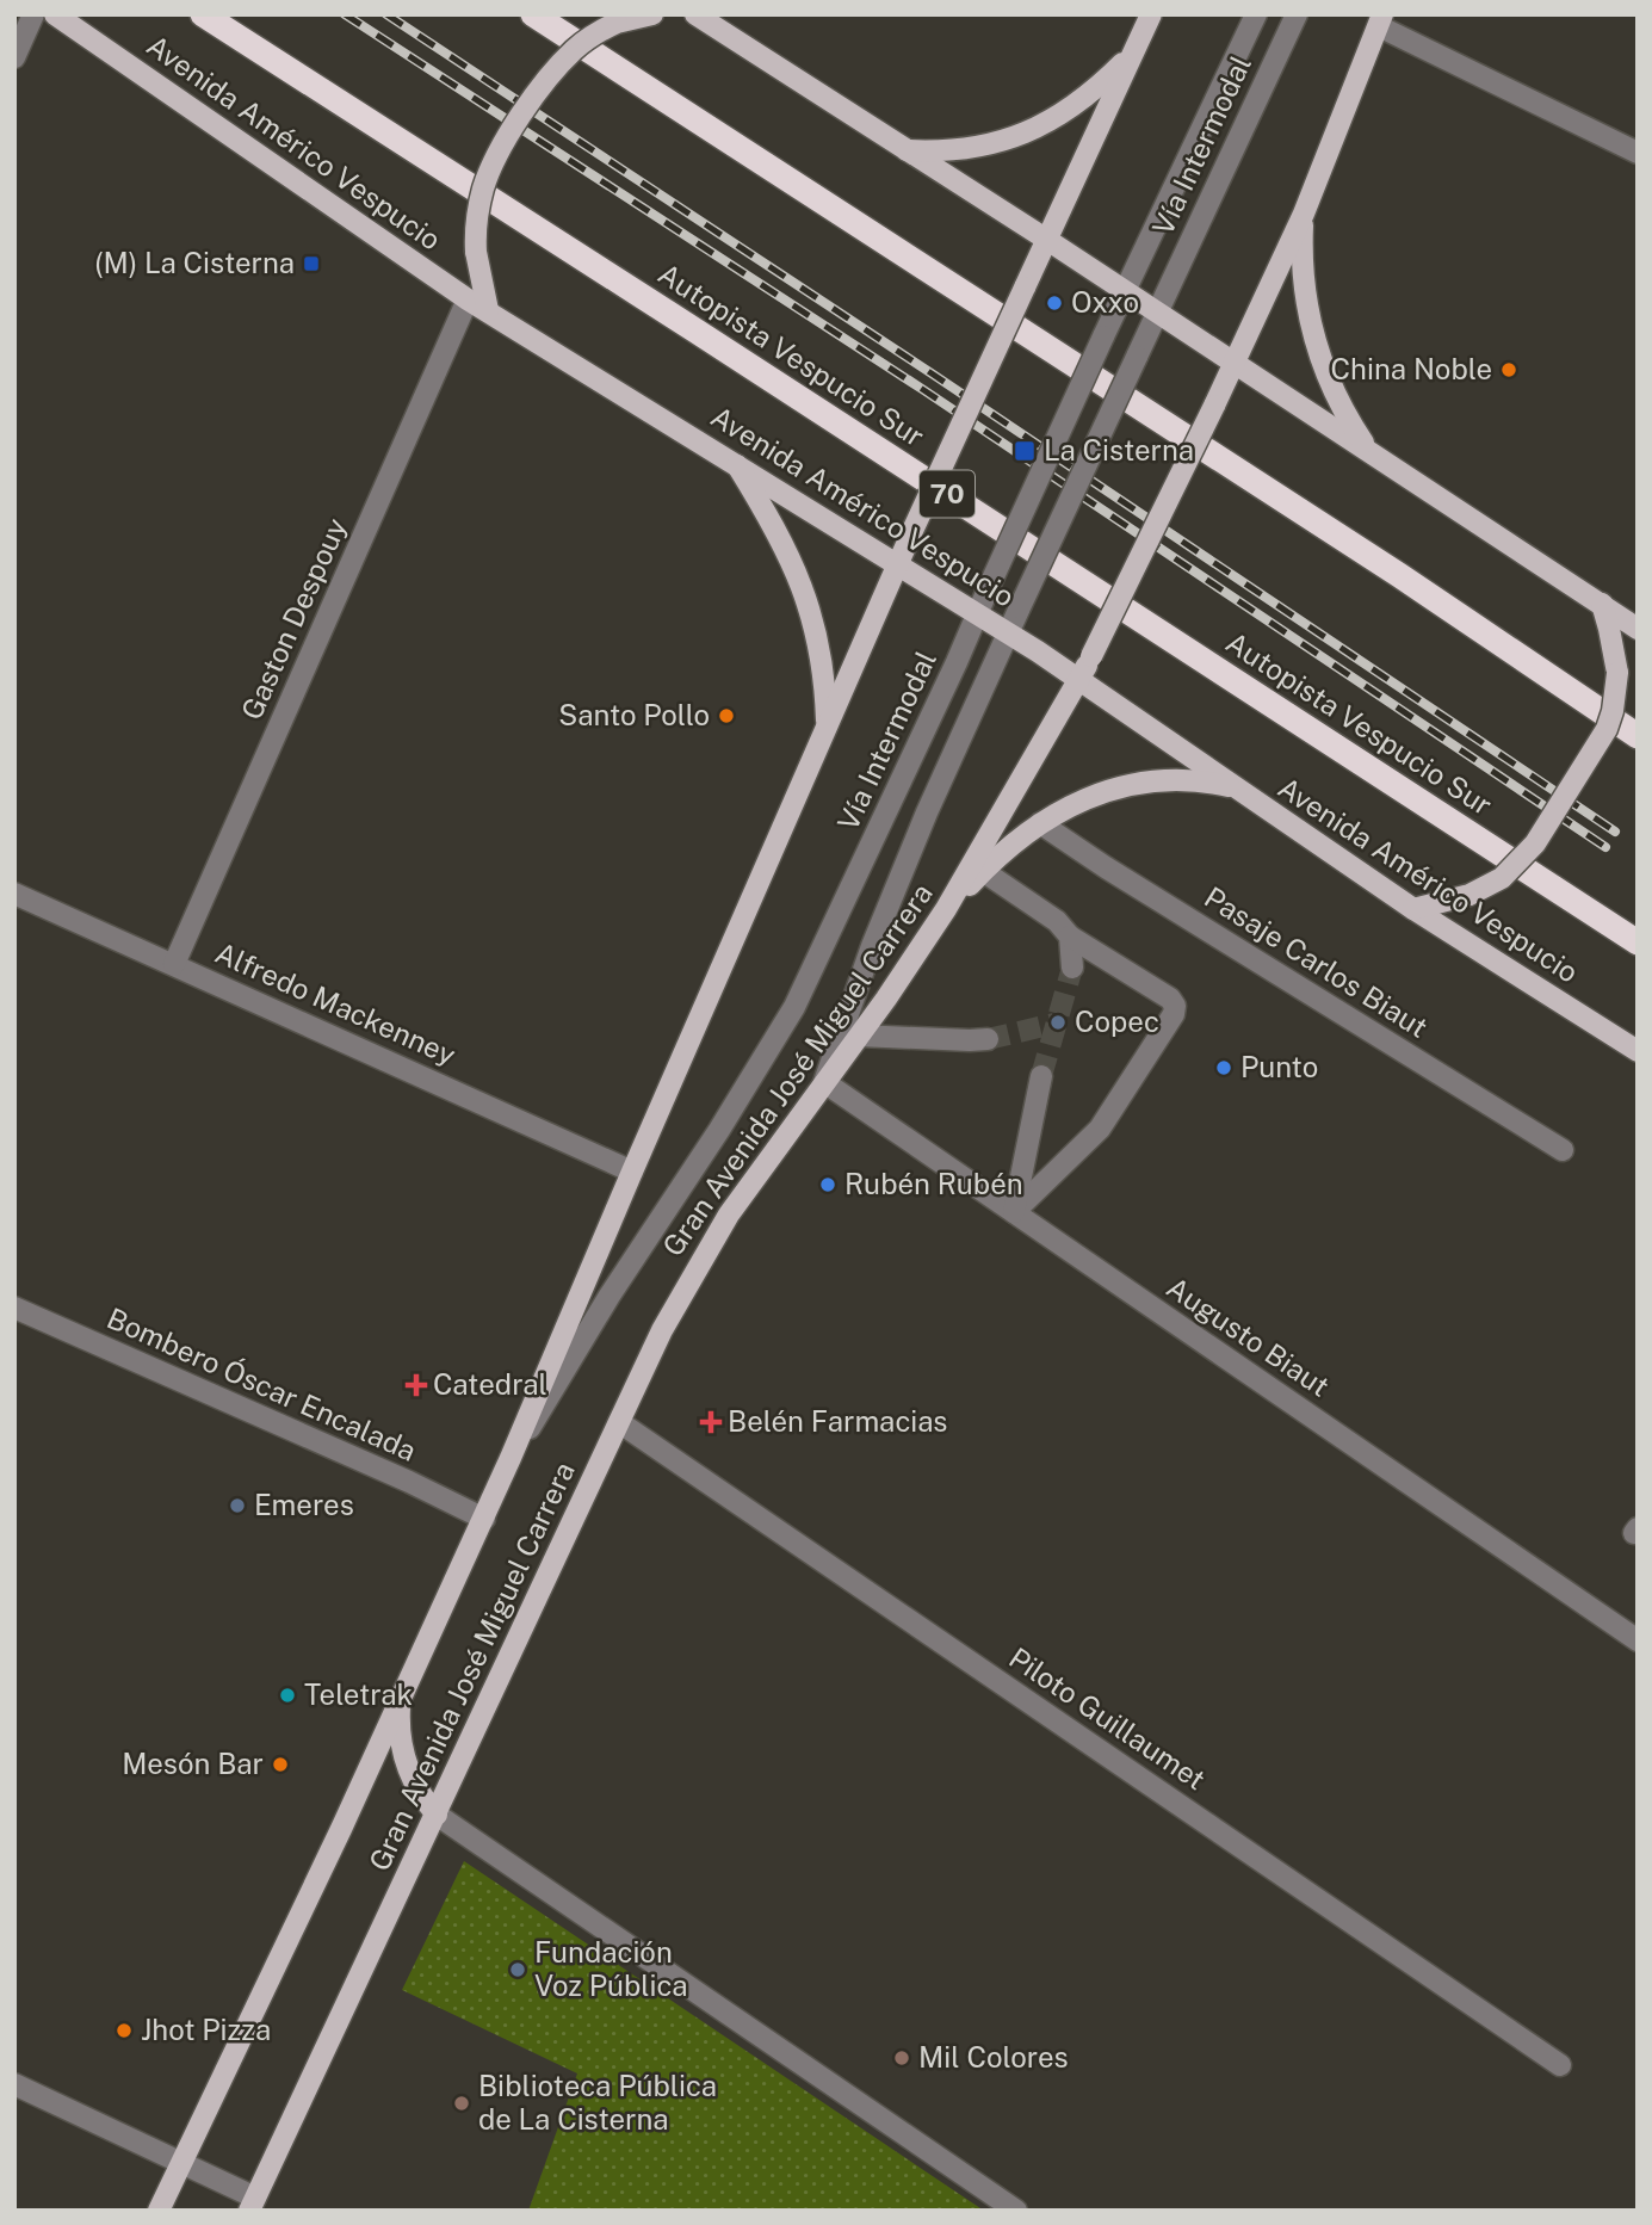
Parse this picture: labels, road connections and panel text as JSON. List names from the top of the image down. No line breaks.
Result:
{"streets":{"highway":["Autopista Vespucio Sur","70"],"main road":["Avenida Américo Vespucio","Gran Avenida José Miguel Carrera"],"street":["Vía Intermodal","Gaston Despouy","Pasaje Carlos Biaut","Alfredo Mackenney","Augusto Biaut","Bombero Óscar Encalada","Piloto Guillaumet"]},"crossings":[["Avenida Américo Vespucio","Vía Intermodal"],["Avenida Américo Vespucio","Gaston Despouy"],["Avenida Américo Vespucio","Gran Avenida José Miguel Carrera"],["Vía Intermodal","Gran Avenida José Miguel Carrera"],["Vía Intermodal","Augusto Biaut"],["Gaston Despouy","Alfredo Mackenney"],["Alfredo Mackenney","Gran Avenida José Miguel Carrera"],["Gran Avenida José Miguel Carrera","Augusto Biaut"],["Gran Avenida José Miguel Carrera","Bombero Óscar Encalada"],["Gran Avenida José Miguel Carrera","Piloto Guillaumet"]],"places":{"transit":["(M) La Cisterna","La Cisterna"],"other":["Oxxo","China Noble","Santo Pollo","Copec","Punto","Rubén Rubén","Emeres","Teletrak","Mesón Bar","Fundación Voz Pública","Jhot Pizza","Mil Colores","Biblioteca Pública de La Cisterna"],"health":["Catedral","Belén Farmacias"]}}
